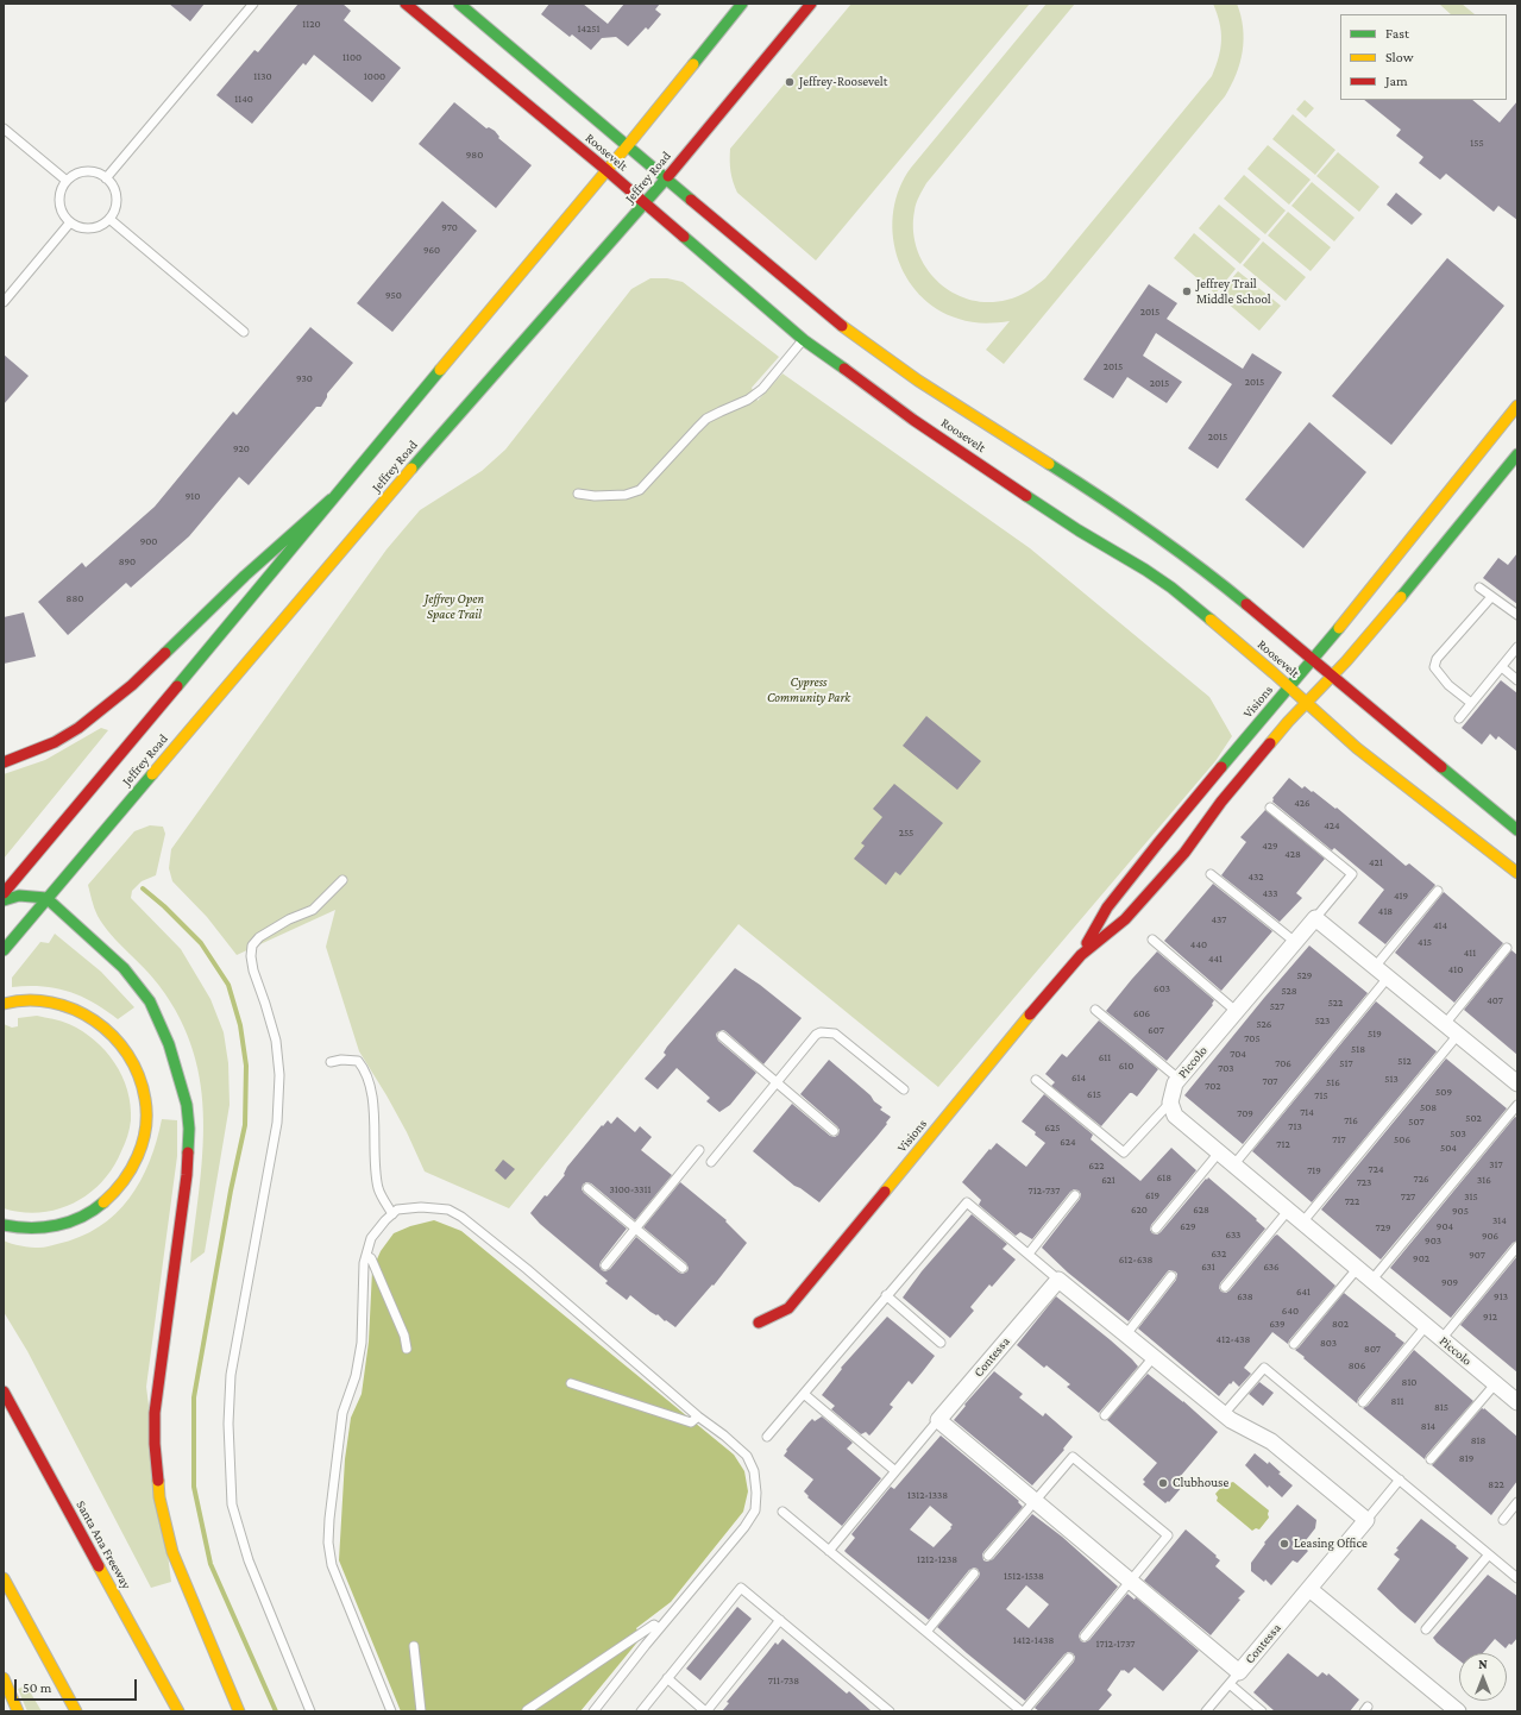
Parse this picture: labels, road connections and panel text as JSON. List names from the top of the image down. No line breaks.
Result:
{"streets":{"main road":["Roosevelt","Jeffrey Road","Visions","Santa Ana Freeway"],"street":["Piccolo","Contessa"]},"crossings":[["Roosevelt","Jeffrey Road"],["Roosevelt","Visions"]],"parks":["Jeffrey Open Space Trail","Cypress Community Park"],"places":["Jeffrey-Roosevelt","Jeffrey Trail Middle School","Clubhouse","Leasing Office"],"house_numbers":["1120","14251","1100","1130","1000","1140","155","980","970","960","950","2015","2015","930","2015","2015","2015","920","910","900","890","880","426","424","255","429","428","421","432","433","419","418","437","414","415","440","411","441","410","529","603","528","407","522","527","606","523","526","607","519","705","518","704","611","512","706","517","610","703","614","513","707","516","702","509","615","715","508","714","709","502","716","507","713","625","503","717","506","624","712","504","317","622","724","719","618","726","621","316","723","3100-3311","712-737","619","727","315","722","620","628","905","314","629","904","729","633","906","903","632","907","902","612-638","631","636","909","641","638","913","640","912","639","802","412-438","803","807","806","810","811","815","814","818","819","822","1312-1338","1212-1238","1512-1538","1412-1438","1712-1737","711-738"],"legend":["Fast","Slow","Jam"],"scale_bar":"50 m","north":"top"}
